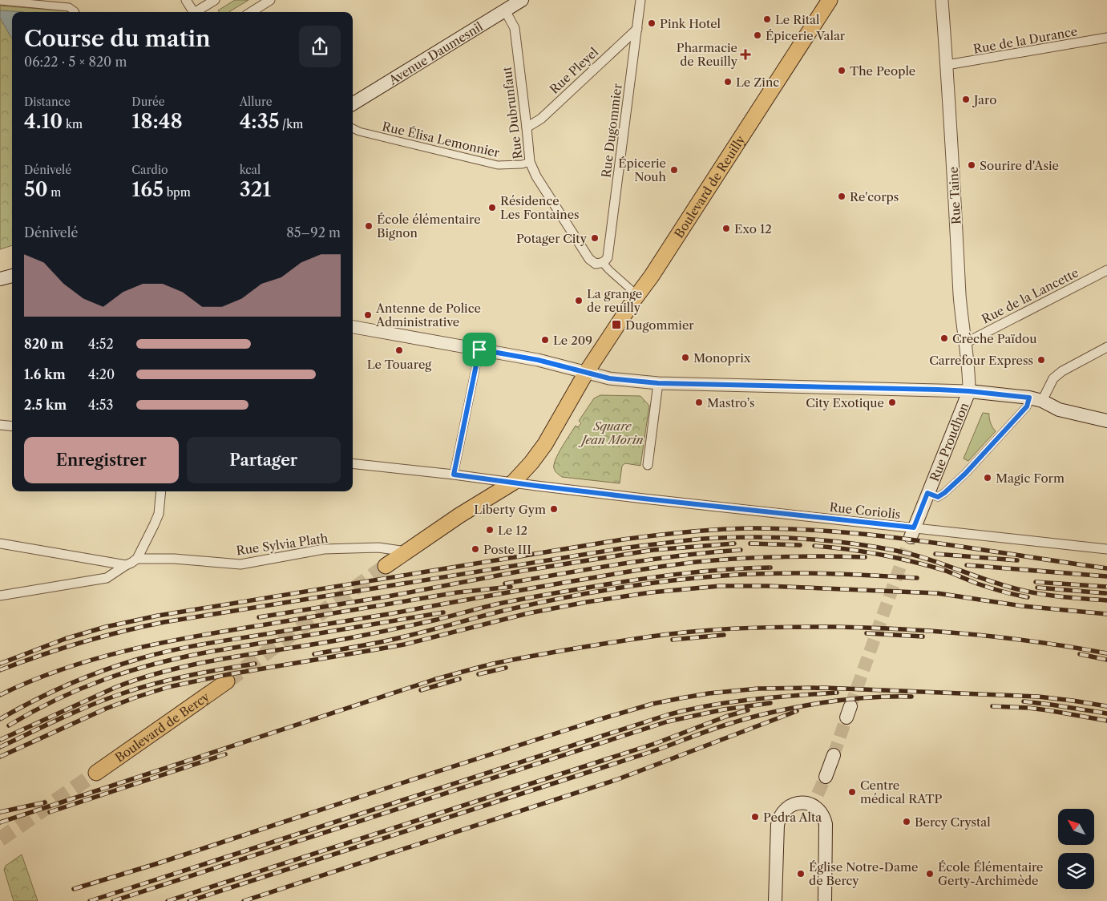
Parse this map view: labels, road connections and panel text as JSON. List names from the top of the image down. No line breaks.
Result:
{"streets":{"main road":["Avenue Daumesnil","Boulevard de Reuilly","Rue Proudhon","Boulevard de Bercy"],"street":["Rue de la Durance","Rue Pleyel","Rue Dubrunfaut","Rue Dugommier","Rue Élisa Lemonnier","Rue Taine","Rue de la Lancette","Rue Coriolis","Rue Sylvia Plath"]},"crossings":[["Rue de la Durance","Rue Taine"],["Avenue Daumesnil","Rue Dubrunfaut"],["Rue Pleyel","Rue Dubrunfaut"],["Rue Pleyel","Rue Dugommier"],["Rue Dubrunfaut","Rue Dugommier"],["Rue Dubrunfaut","Rue Élisa Lemonnier"],["Rue Taine","Rue de la Lancette"],["Rue Taine","Rue Proudhon"],["Rue Proudhon","Rue Coriolis"]],"parks":["Square Jean Morin"],"places":{"other":["Le Rital","Pink Hotel","Épicerie Valar","The People","Le Zinc","Jaro","Sourire d'Asie","Épicerie Nouh","Re'corps","Résidence Les Fontaines","École élémentaire Bignon","Exo 12","Potager City","La grange de reuilly","Antenne de Police Administrative","Crèche Païdou","Le 209","Le Touareg","Monoprix","Carrefour Express","Mastro’s","City Exotique","Magic Form","Liberty Gym","Le 12","Poste III","Centre médical RATP","Pedra Alta","Bercy Crystal","Église Notre-Dame de Bercy","École Élémentaire Gerty-Archimède"],"health":["Pharmacie de Reuilly"],"transit":["Dugommier"]},"north":"top left","page":{"heading":["Course du matin","06:22 · 5 × 820 m"],"stats":[["Distance","4.10 km"],["Durée","18:48"],["Allure","4:35 /km"],["Dénivelé","50 m"],["Cardio","165 bpm"],["kcal","321"]],"chart":["Dénivelé","85–92 m"],"list":[{"name":"820 m","note":"4:52"},{"name":"1.6 km","note":"4:20"},{"name":"2.5 km","note":"4:53"}],"buttons":["Enregistrer","Partager"]}}
